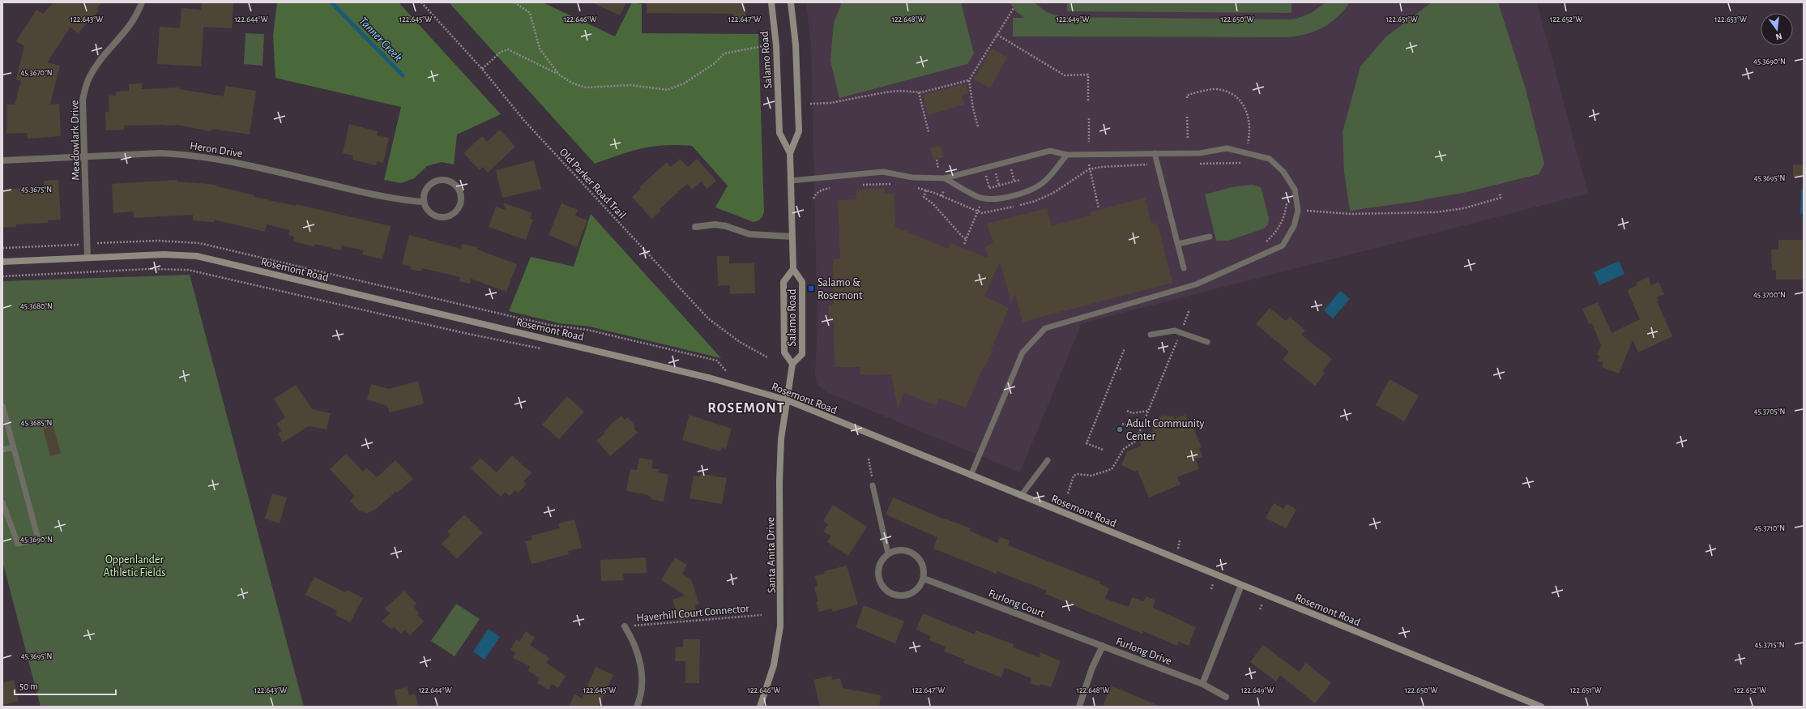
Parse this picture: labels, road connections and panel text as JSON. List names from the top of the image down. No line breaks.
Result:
{"streets":{"main road":["Salamo Road","Rosemont Road","Santa Anita Drive"],"street":["Meadowlark Drive","Heron Drive","Furlong Court","Furlong Drive"],"path":["Old Parker Road Trail","Haverhill Court Connector"]},"crossings":[["Meadowlark Drive","Heron Drive"],["Meadowlark Drive","Rosemont Road"],["Rosemont Road","Santa Anita Drive"],["Furlong Court","Furlong Drive"]],"districts":["ROSEMONT"],"water":["Tanner Creek"],"parks":["Oppenlander Athletic Fields"],"places":{"transit":["Salamo & Rosemont"],"other":["Adult Community Center"]},"scale_bar":"50 m","north":"bottom","coordinates":["122.643°W","122.644°W","122.645°W","122.646°W","122.647°W","122.648°W","122.649°W","122.650°W","122.651°W","122.652°W","122.653°W","45.3690°N","45.3670°N","45.3695°N","45.3675°N","45.3700°N","45.3680°N","45.3705°N","45.3685°N","45.3710°N","45.3715°N"]}
